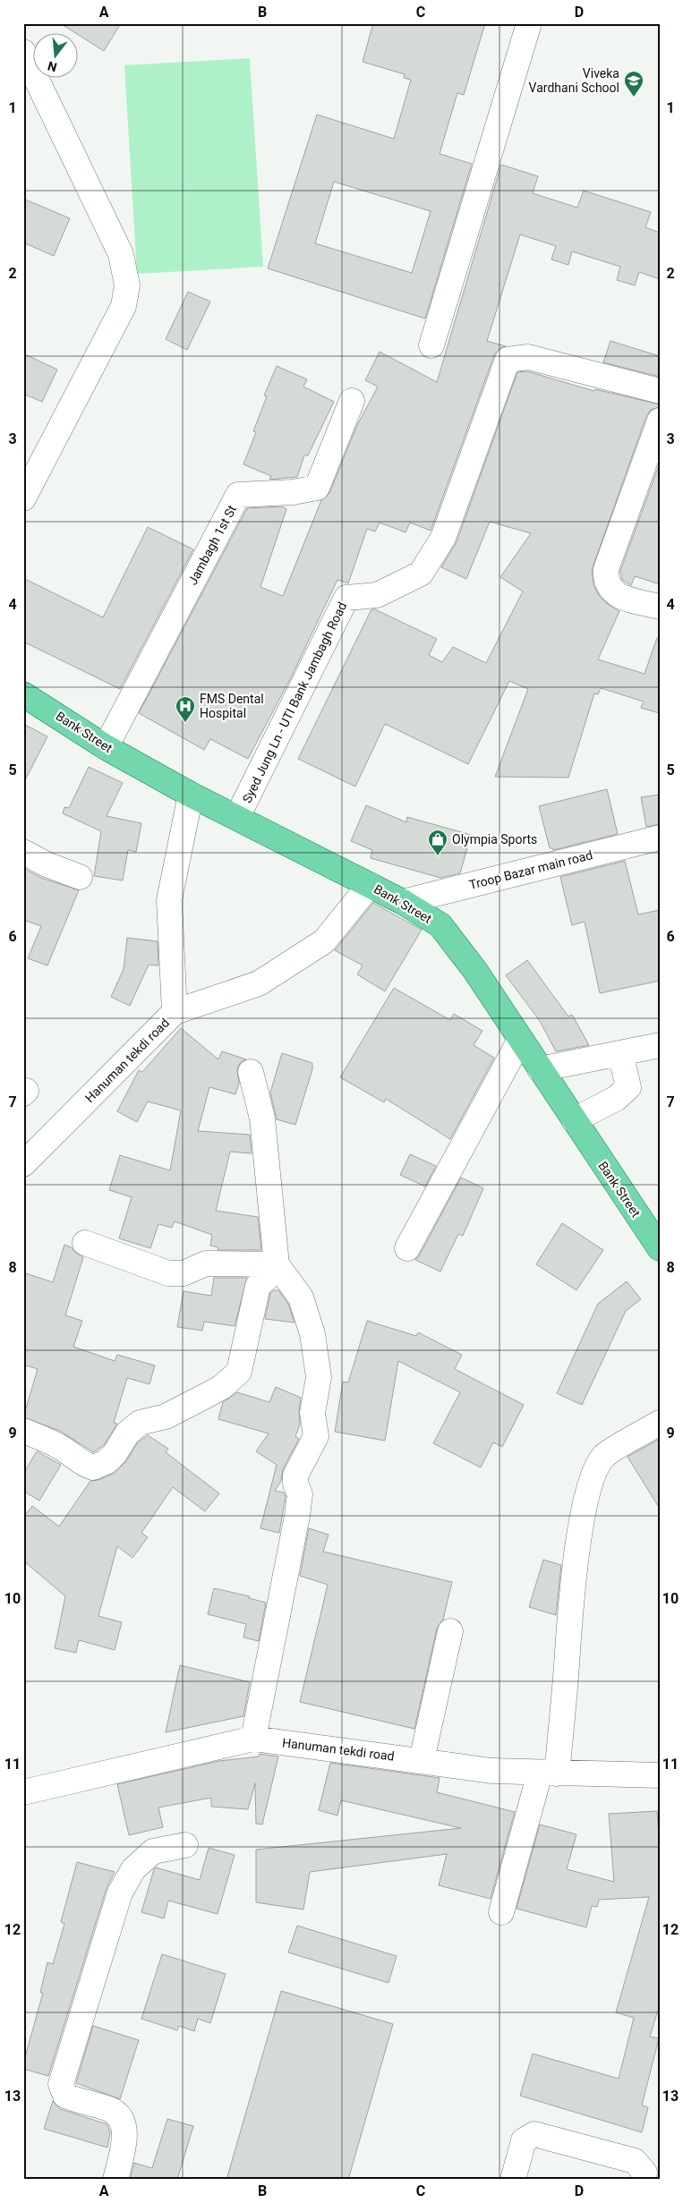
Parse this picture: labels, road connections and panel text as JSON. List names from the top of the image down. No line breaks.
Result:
{"streets":{"main road":["Bank Street"],"street":["Jambagh 1st St","Syed Jung Ln - UTI Bank Jambagh Road","Troop Bazar main road","Hanuman tekdi road"]},"crossings":[["Jambagh 1st St","Bank Street"],["Syed Jung Ln - UTI Bank Jambagh Road","Bank Street"],["Bank Street","Troop Bazar main road"],["Bank Street","Hanuman tekdi road"]],"places":{"school or university":["Viveka Vardhani School"],"hospital":["FMS Dental Hospital"],"shop":["Olympia Sports"]},"north":"bottom","grid":{"columns":["A","B","C","D"],"rows":["1","2","3","4","5","6","7","8","9","10","11","12","13"]}}
